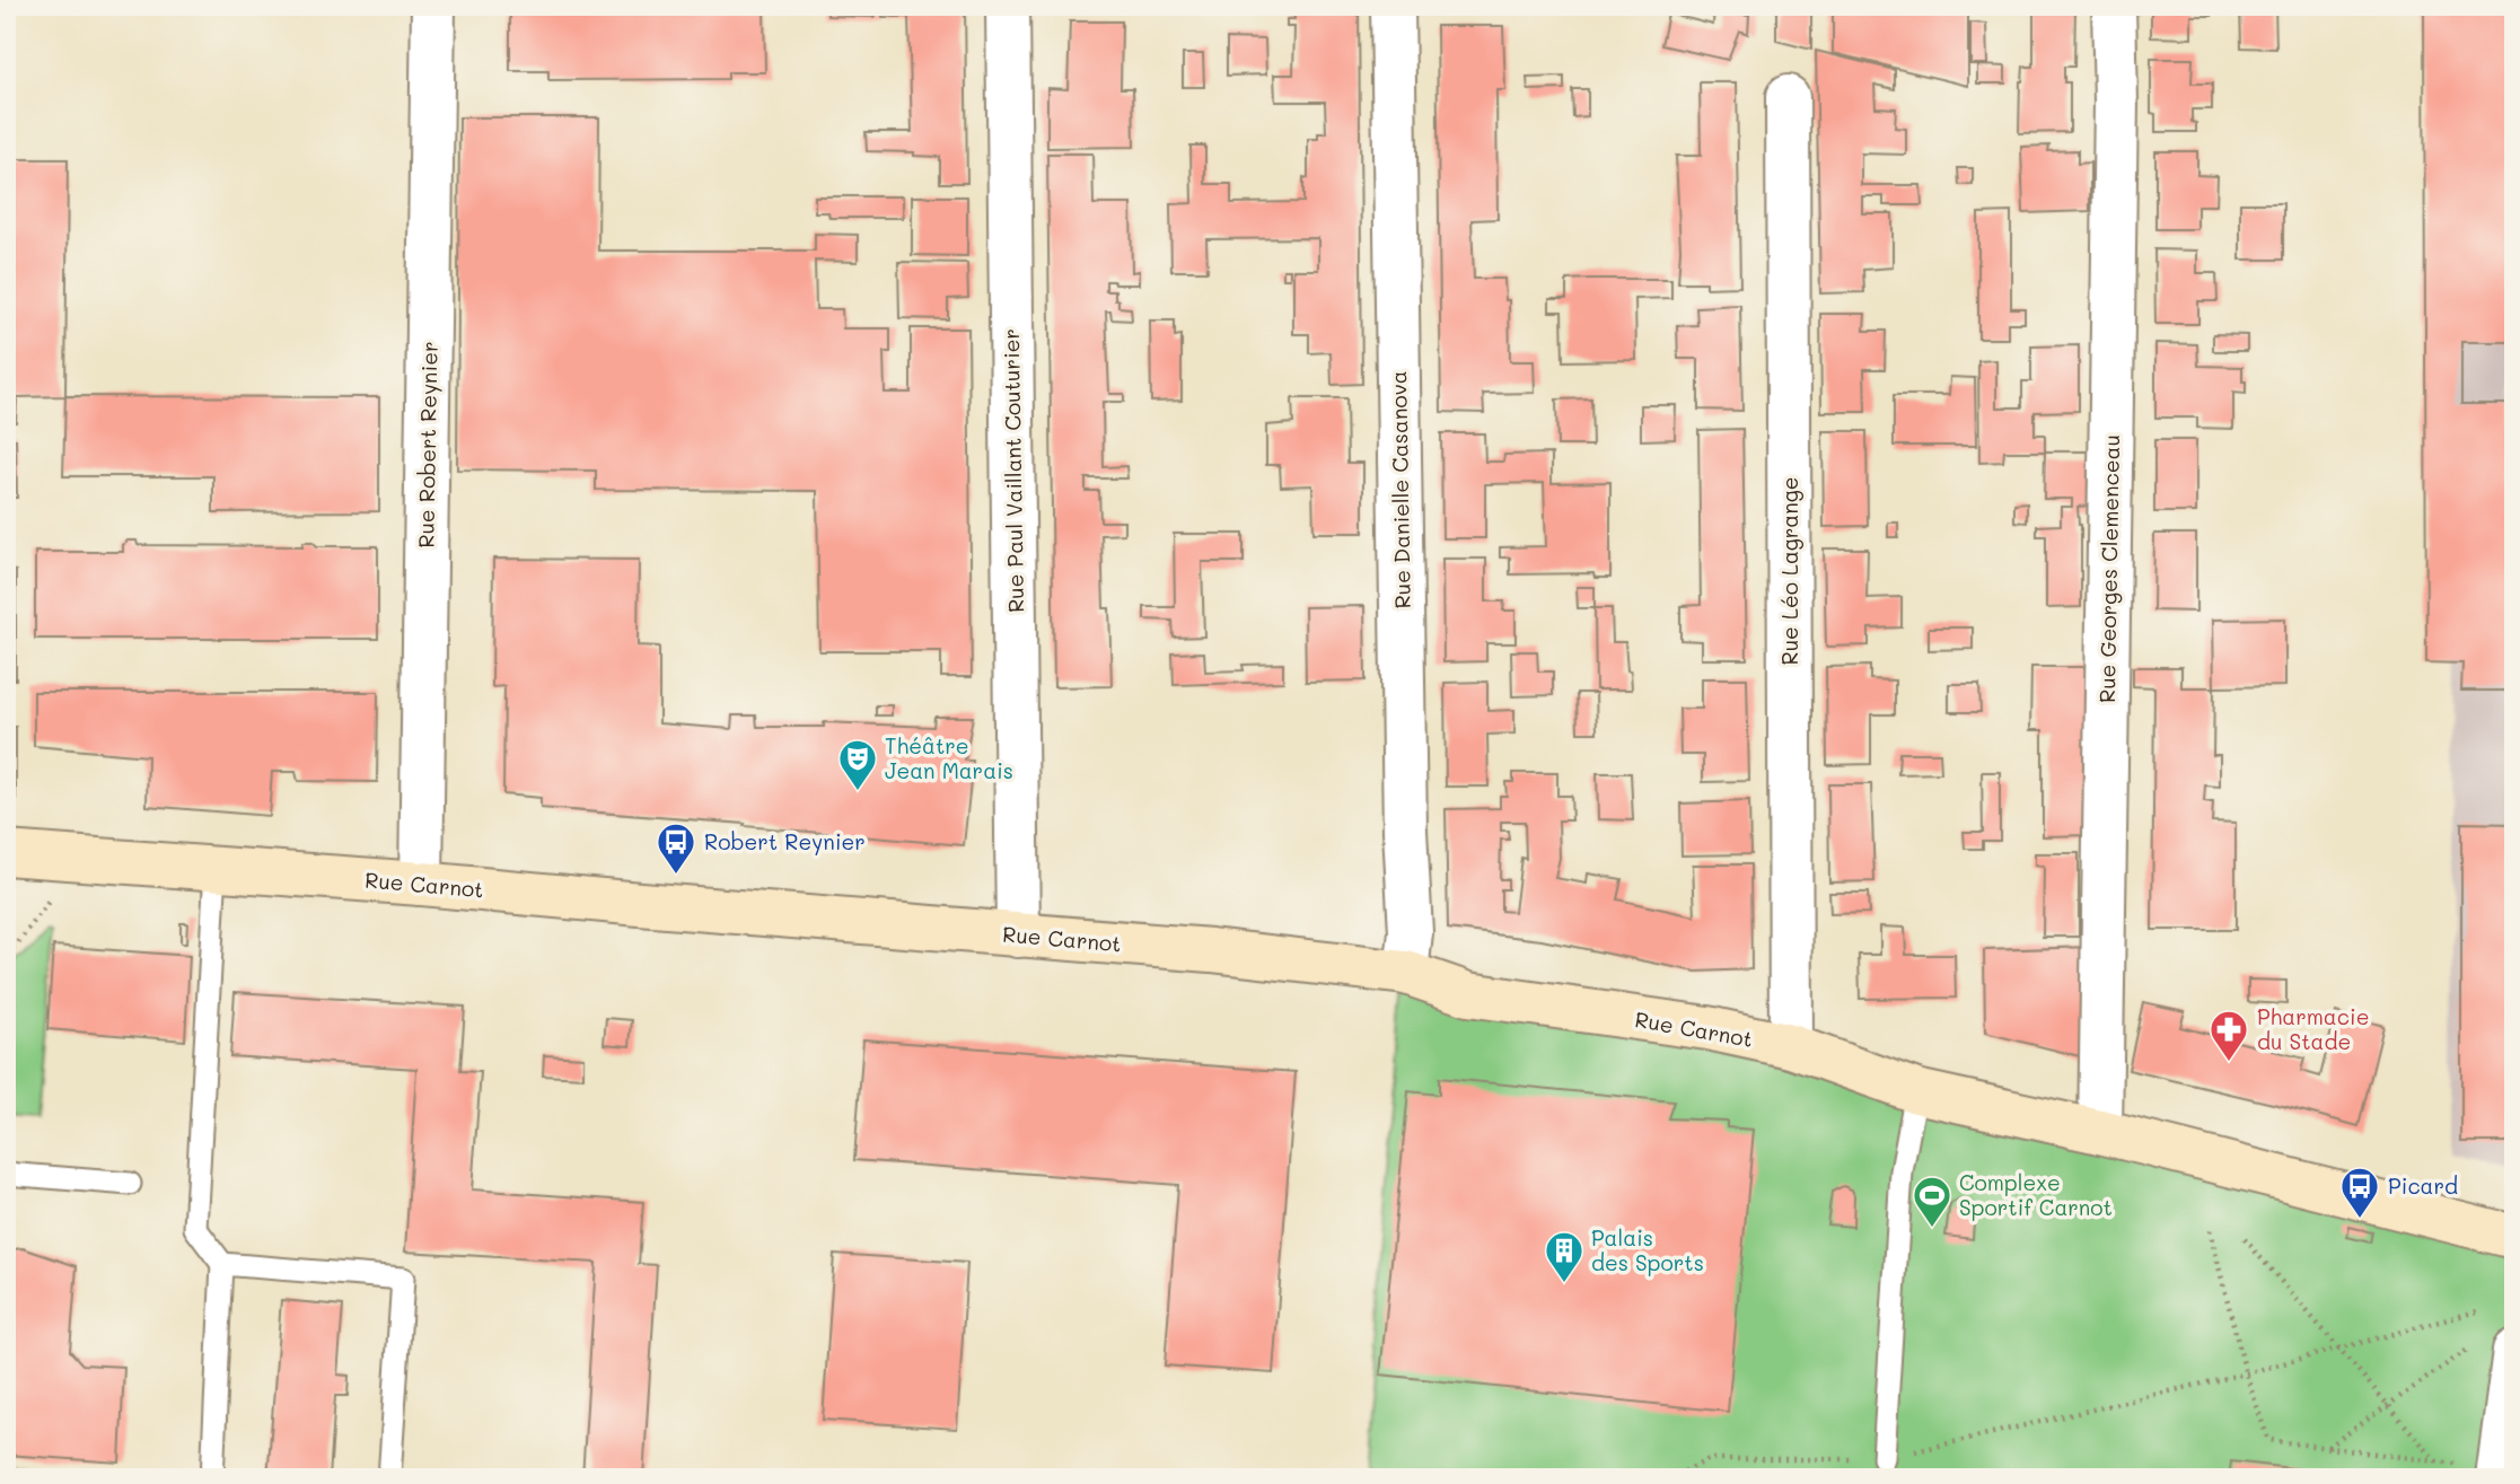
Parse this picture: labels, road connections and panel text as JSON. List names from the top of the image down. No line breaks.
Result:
{"streets":{"main road":["Rue Carnot"],"street":["Rue Robert Reynier","Rue Paul Vaillant Couturier","Rue Danielle Casanova","Rue Georges Clemenceau","Rue Léo Lagrange"]},"crossings":[["Rue Robert Reynier","Rue Carnot"],["Rue Paul Vaillant Couturier","Rue Carnot"],["Rue Danielle Casanova","Rue Carnot"],["Rue Georges Clemenceau","Rue Carnot"],["Rue Léo Lagrange","Rue Carnot"]],"places":{"theatre":["Théâtre Jean Marais"],"bus stop":["Robert Reynier","Picard"],"pharmacy":["Pharmacie du Stade"],"sports":["Complexe Sportif Carnot"],"building":["Palais des Sports"]}}
